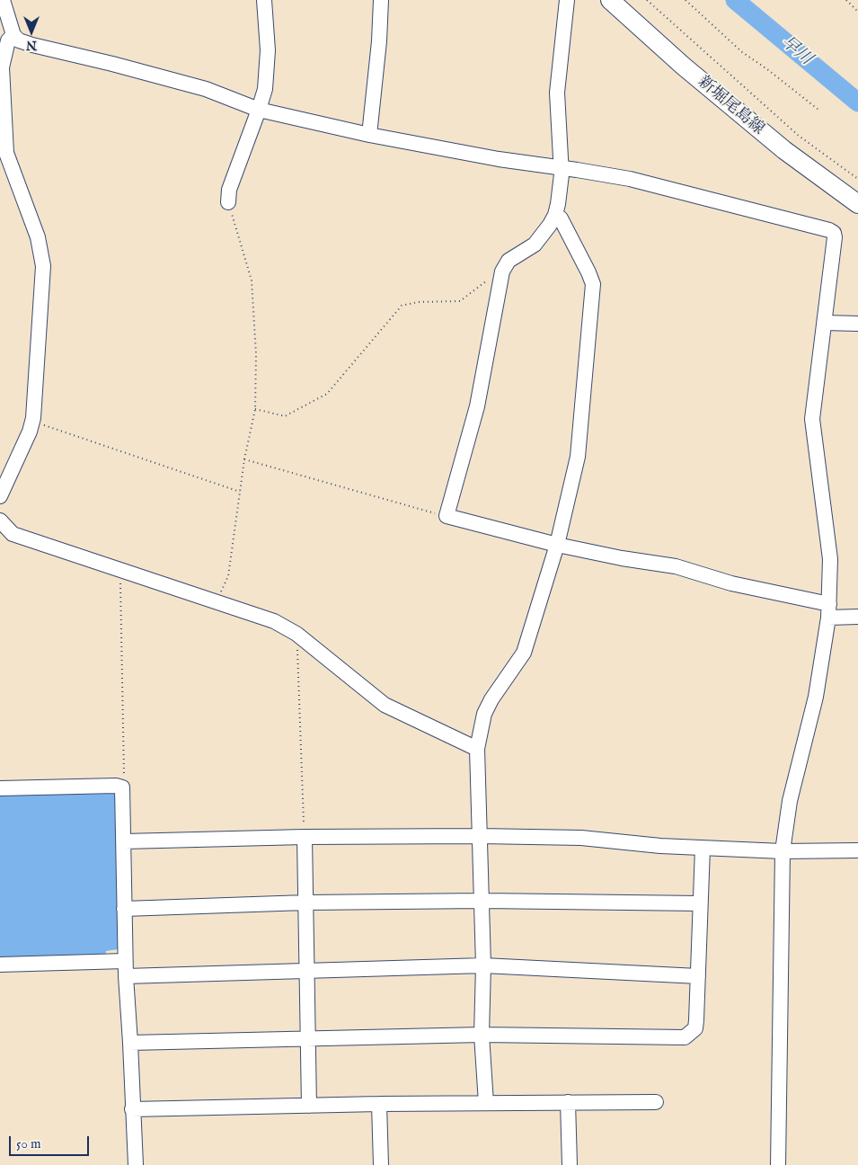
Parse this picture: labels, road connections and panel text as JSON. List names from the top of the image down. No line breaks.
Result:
{"streets":{"main road":["新堀尾島線"]},"water":["早川"],"scale_bar":"50 m","north":"bottom"}
